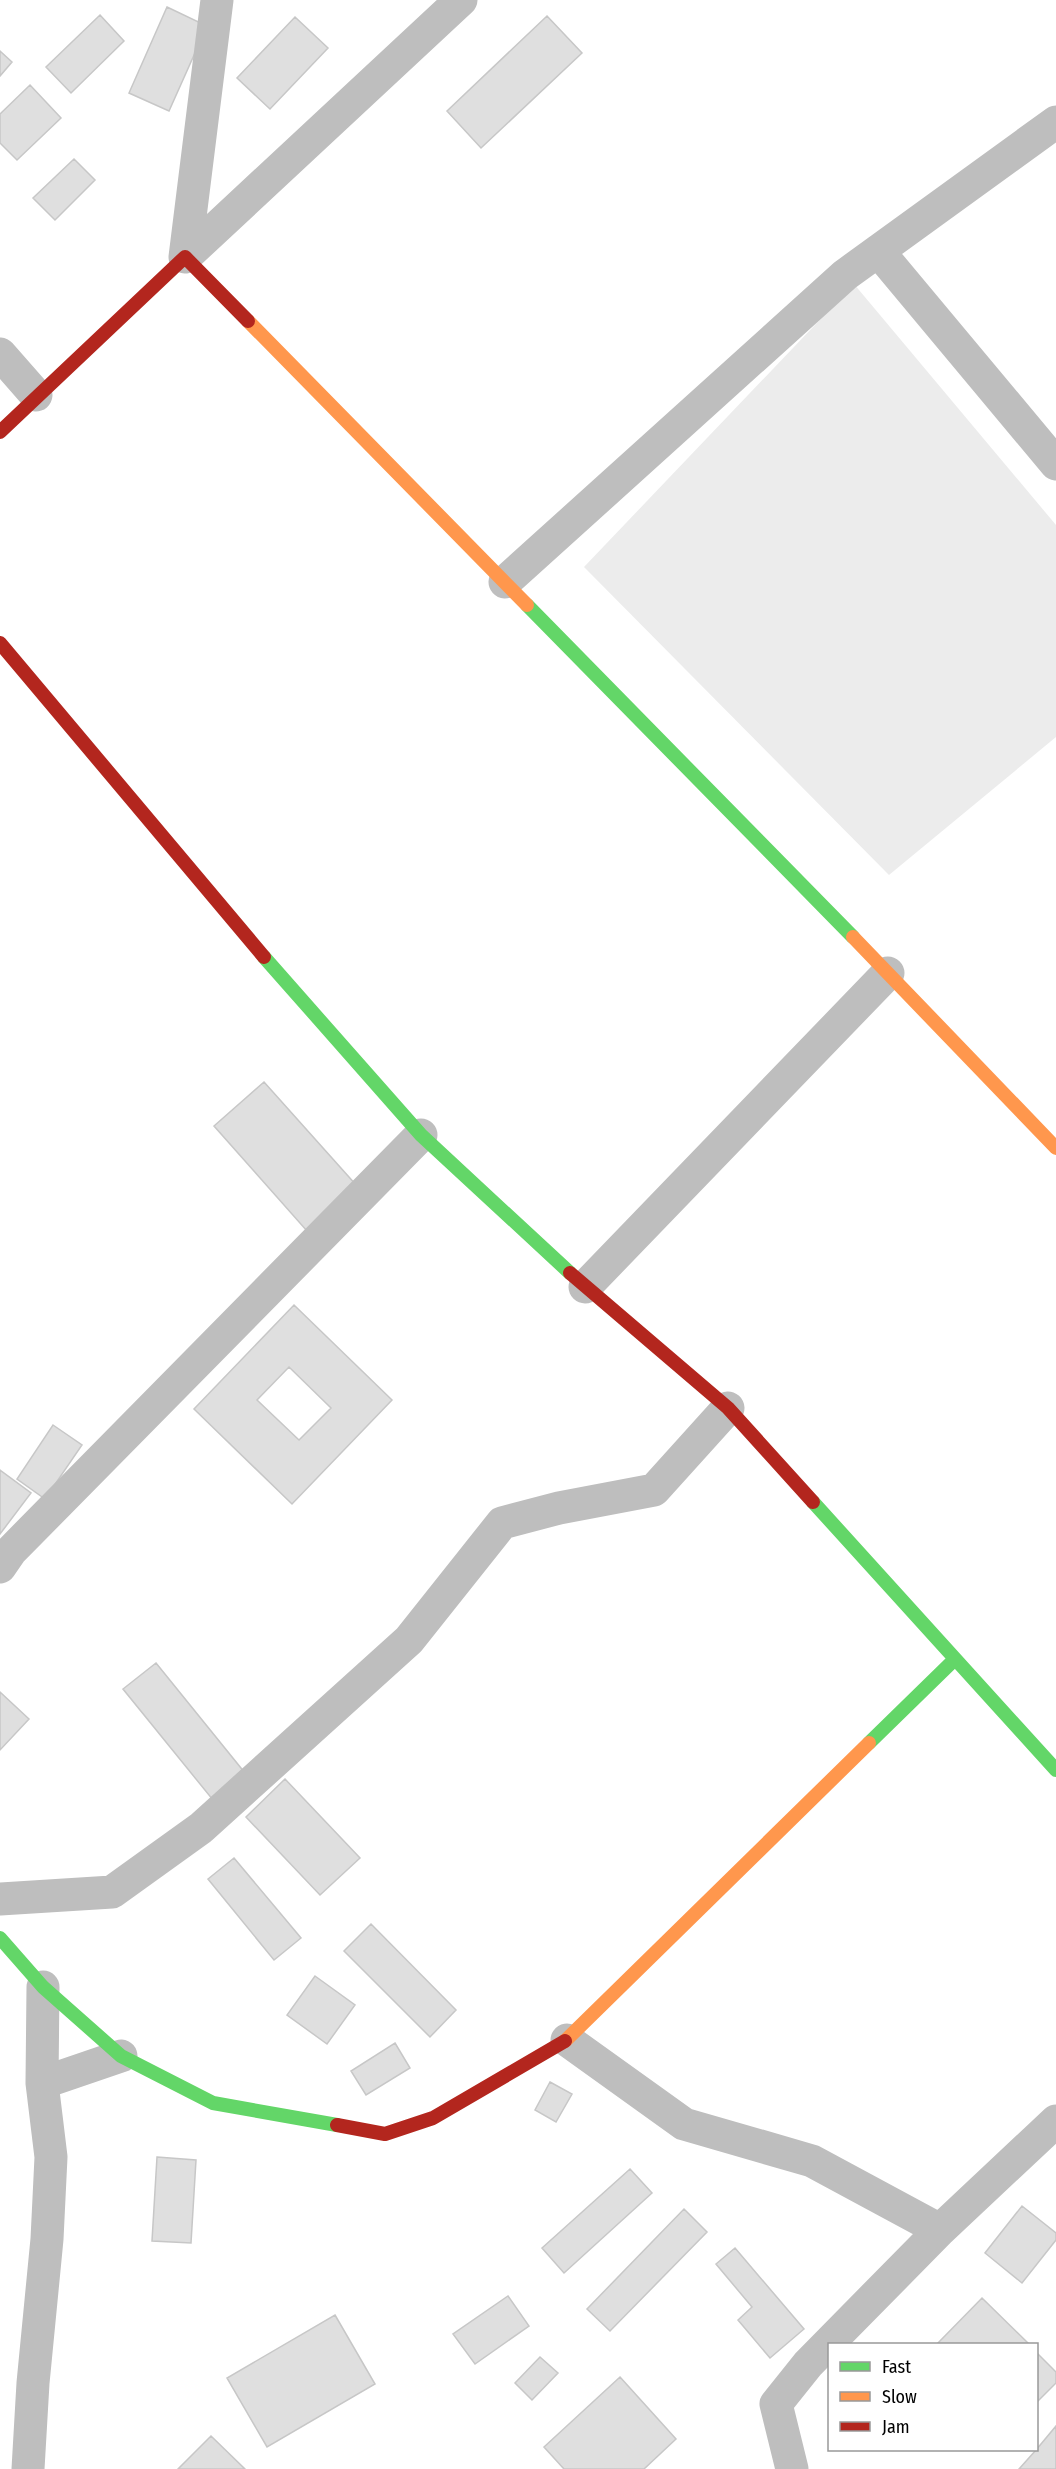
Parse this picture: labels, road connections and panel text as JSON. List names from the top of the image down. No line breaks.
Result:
{"legend":["Fast","Slow","Jam"]}
